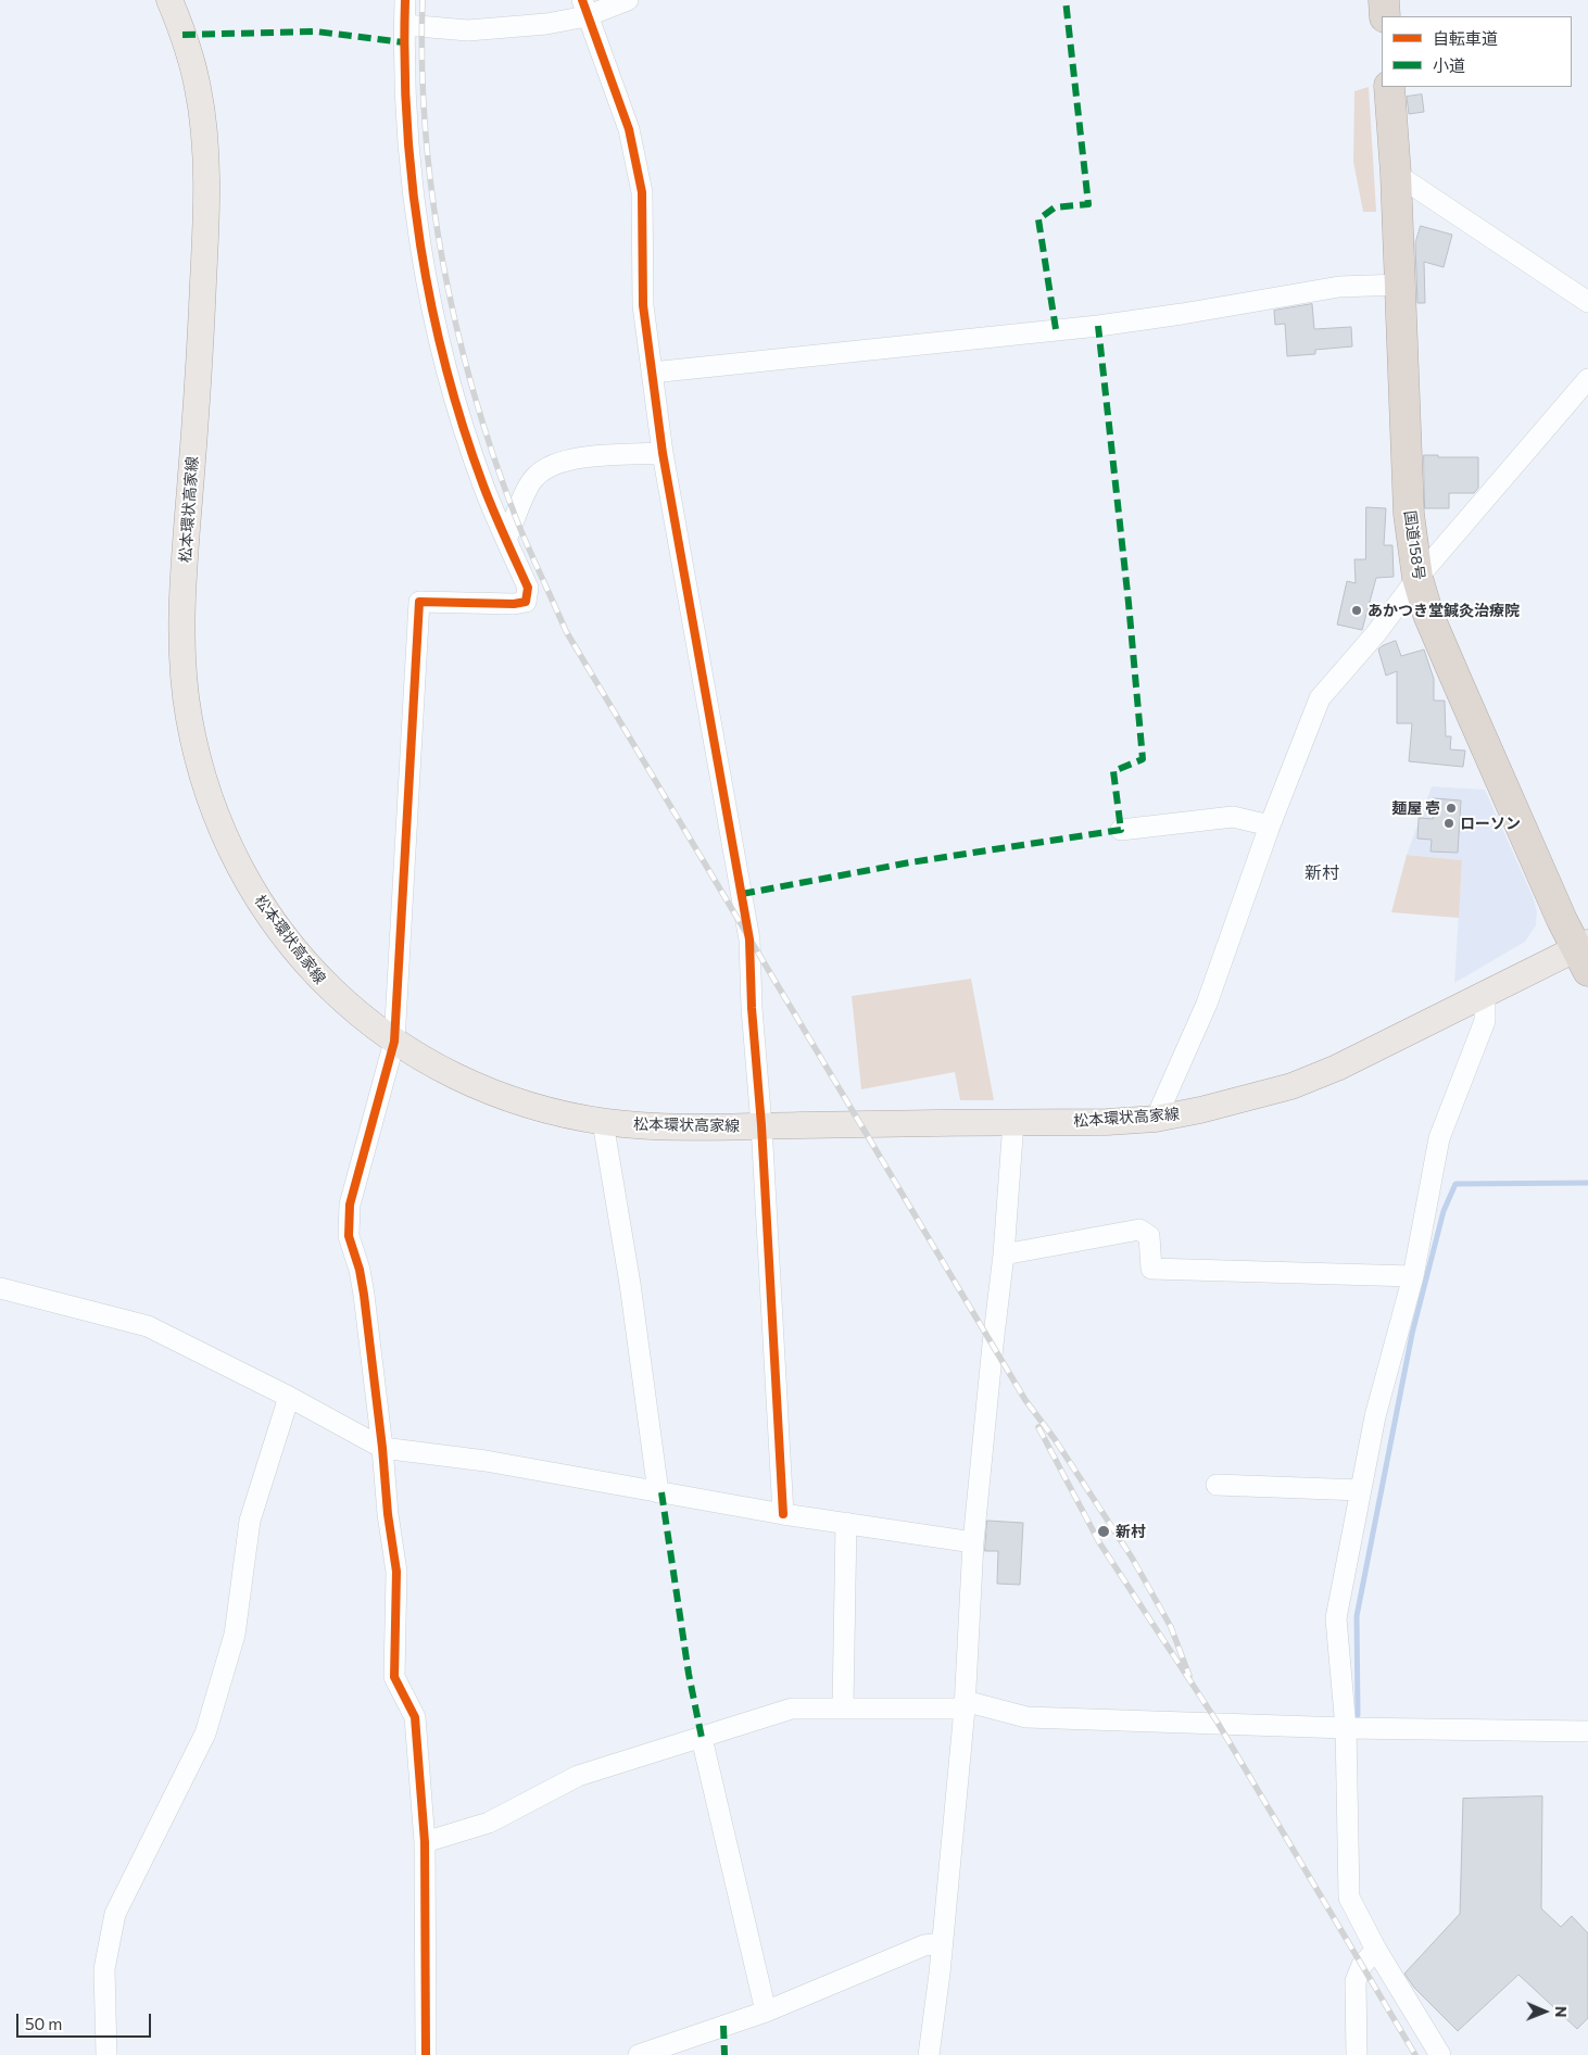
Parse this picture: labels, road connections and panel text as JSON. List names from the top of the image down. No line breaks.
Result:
{"streets":{"highway":["国道158号"],"main road":["松本環状高家線"]},"crossings":[["松本環状高家線","国道158号"]],"districts":["新村"],"places":["あかつき堂鍼灸治療院","麺屋 壱","ローソン","新村"],"legend":["自転車道","小道"],"scale_bar":"50 m","north":"right"}
